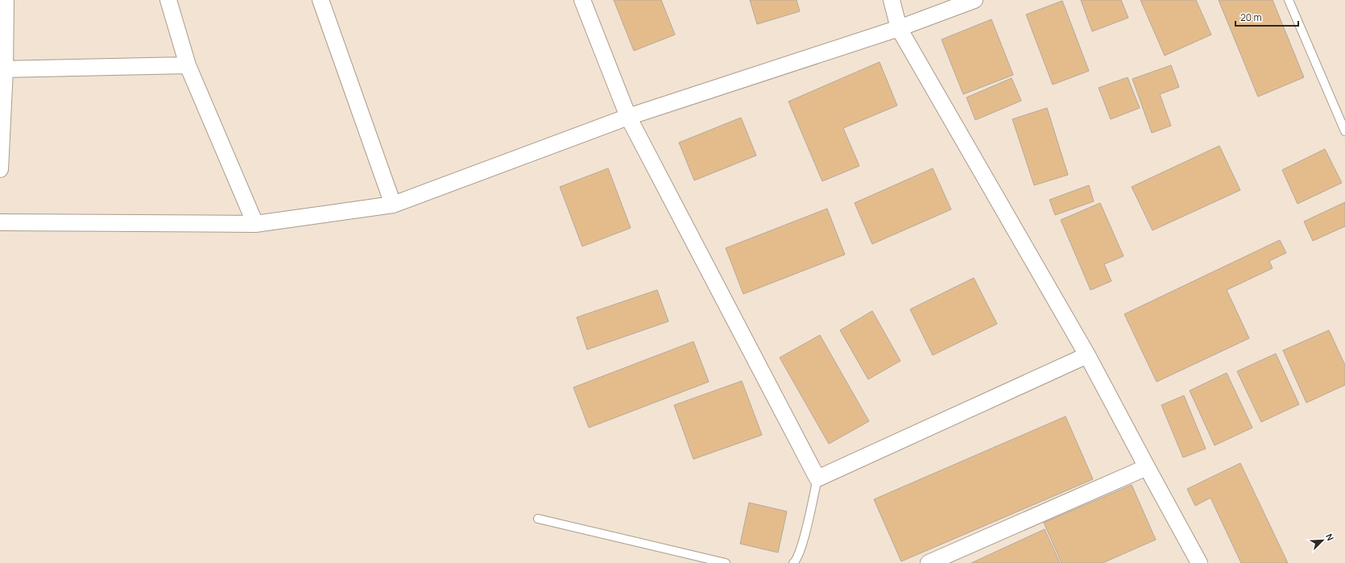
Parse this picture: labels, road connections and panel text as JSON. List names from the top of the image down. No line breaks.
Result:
{"scale_bar":"20 m","north":"top right"}
